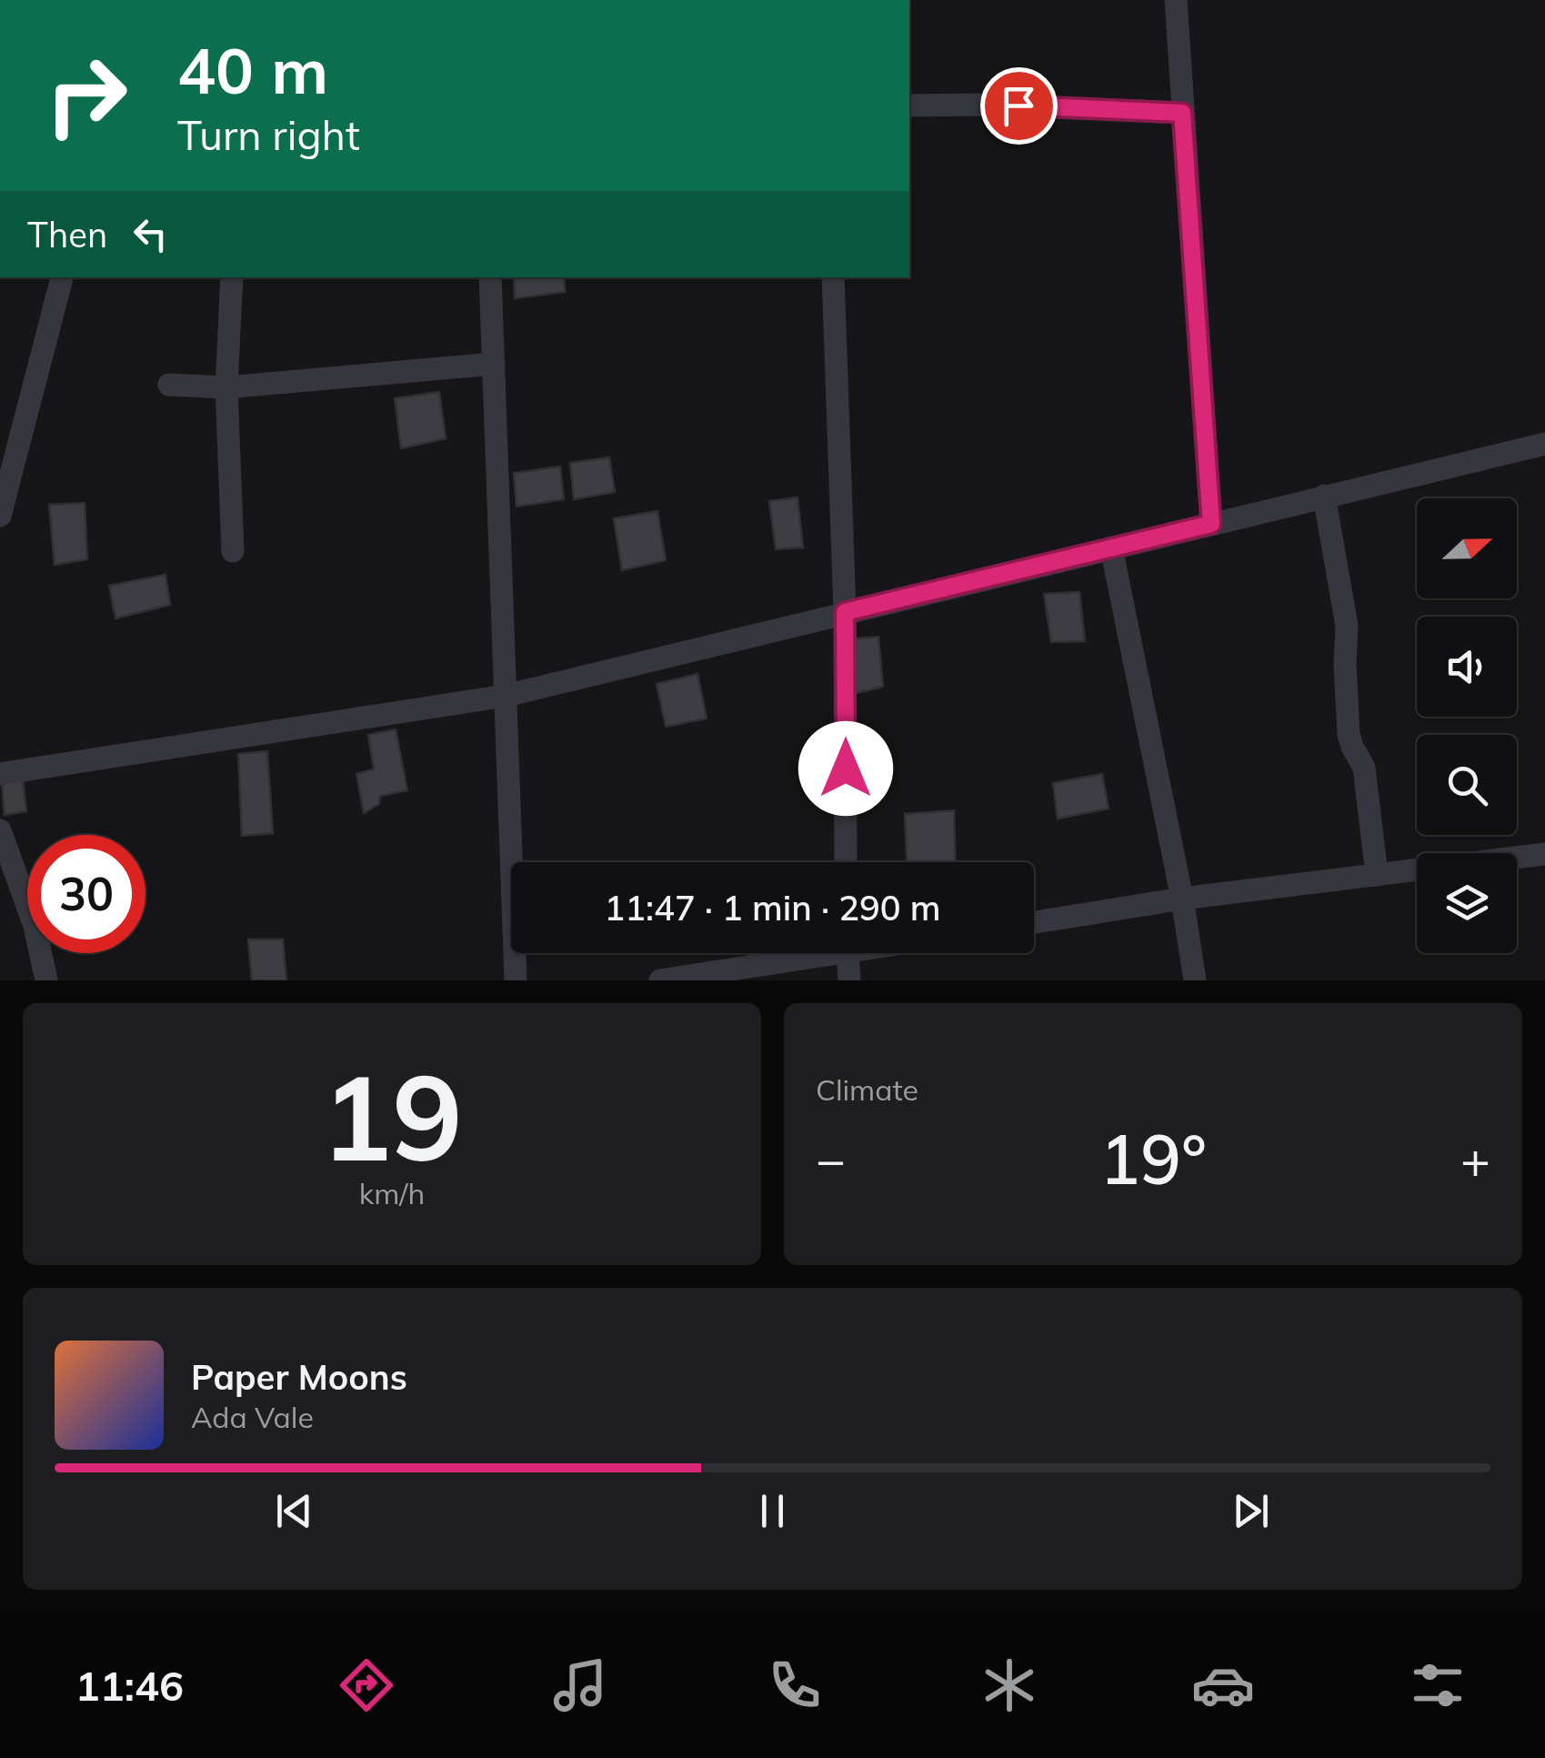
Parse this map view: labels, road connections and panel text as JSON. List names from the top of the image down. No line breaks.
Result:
{"north":"right","page":{"turn":["40 m","Turn right"],"then":"Then","limit":"30","trip":"11:47 · 1 min · 290 m","tile":[["19","km/h"],"Climate"],"heat":["−","19°","+"],"song":["Paper Moons","Ada Vale"],"tabs":"11:46"}}
